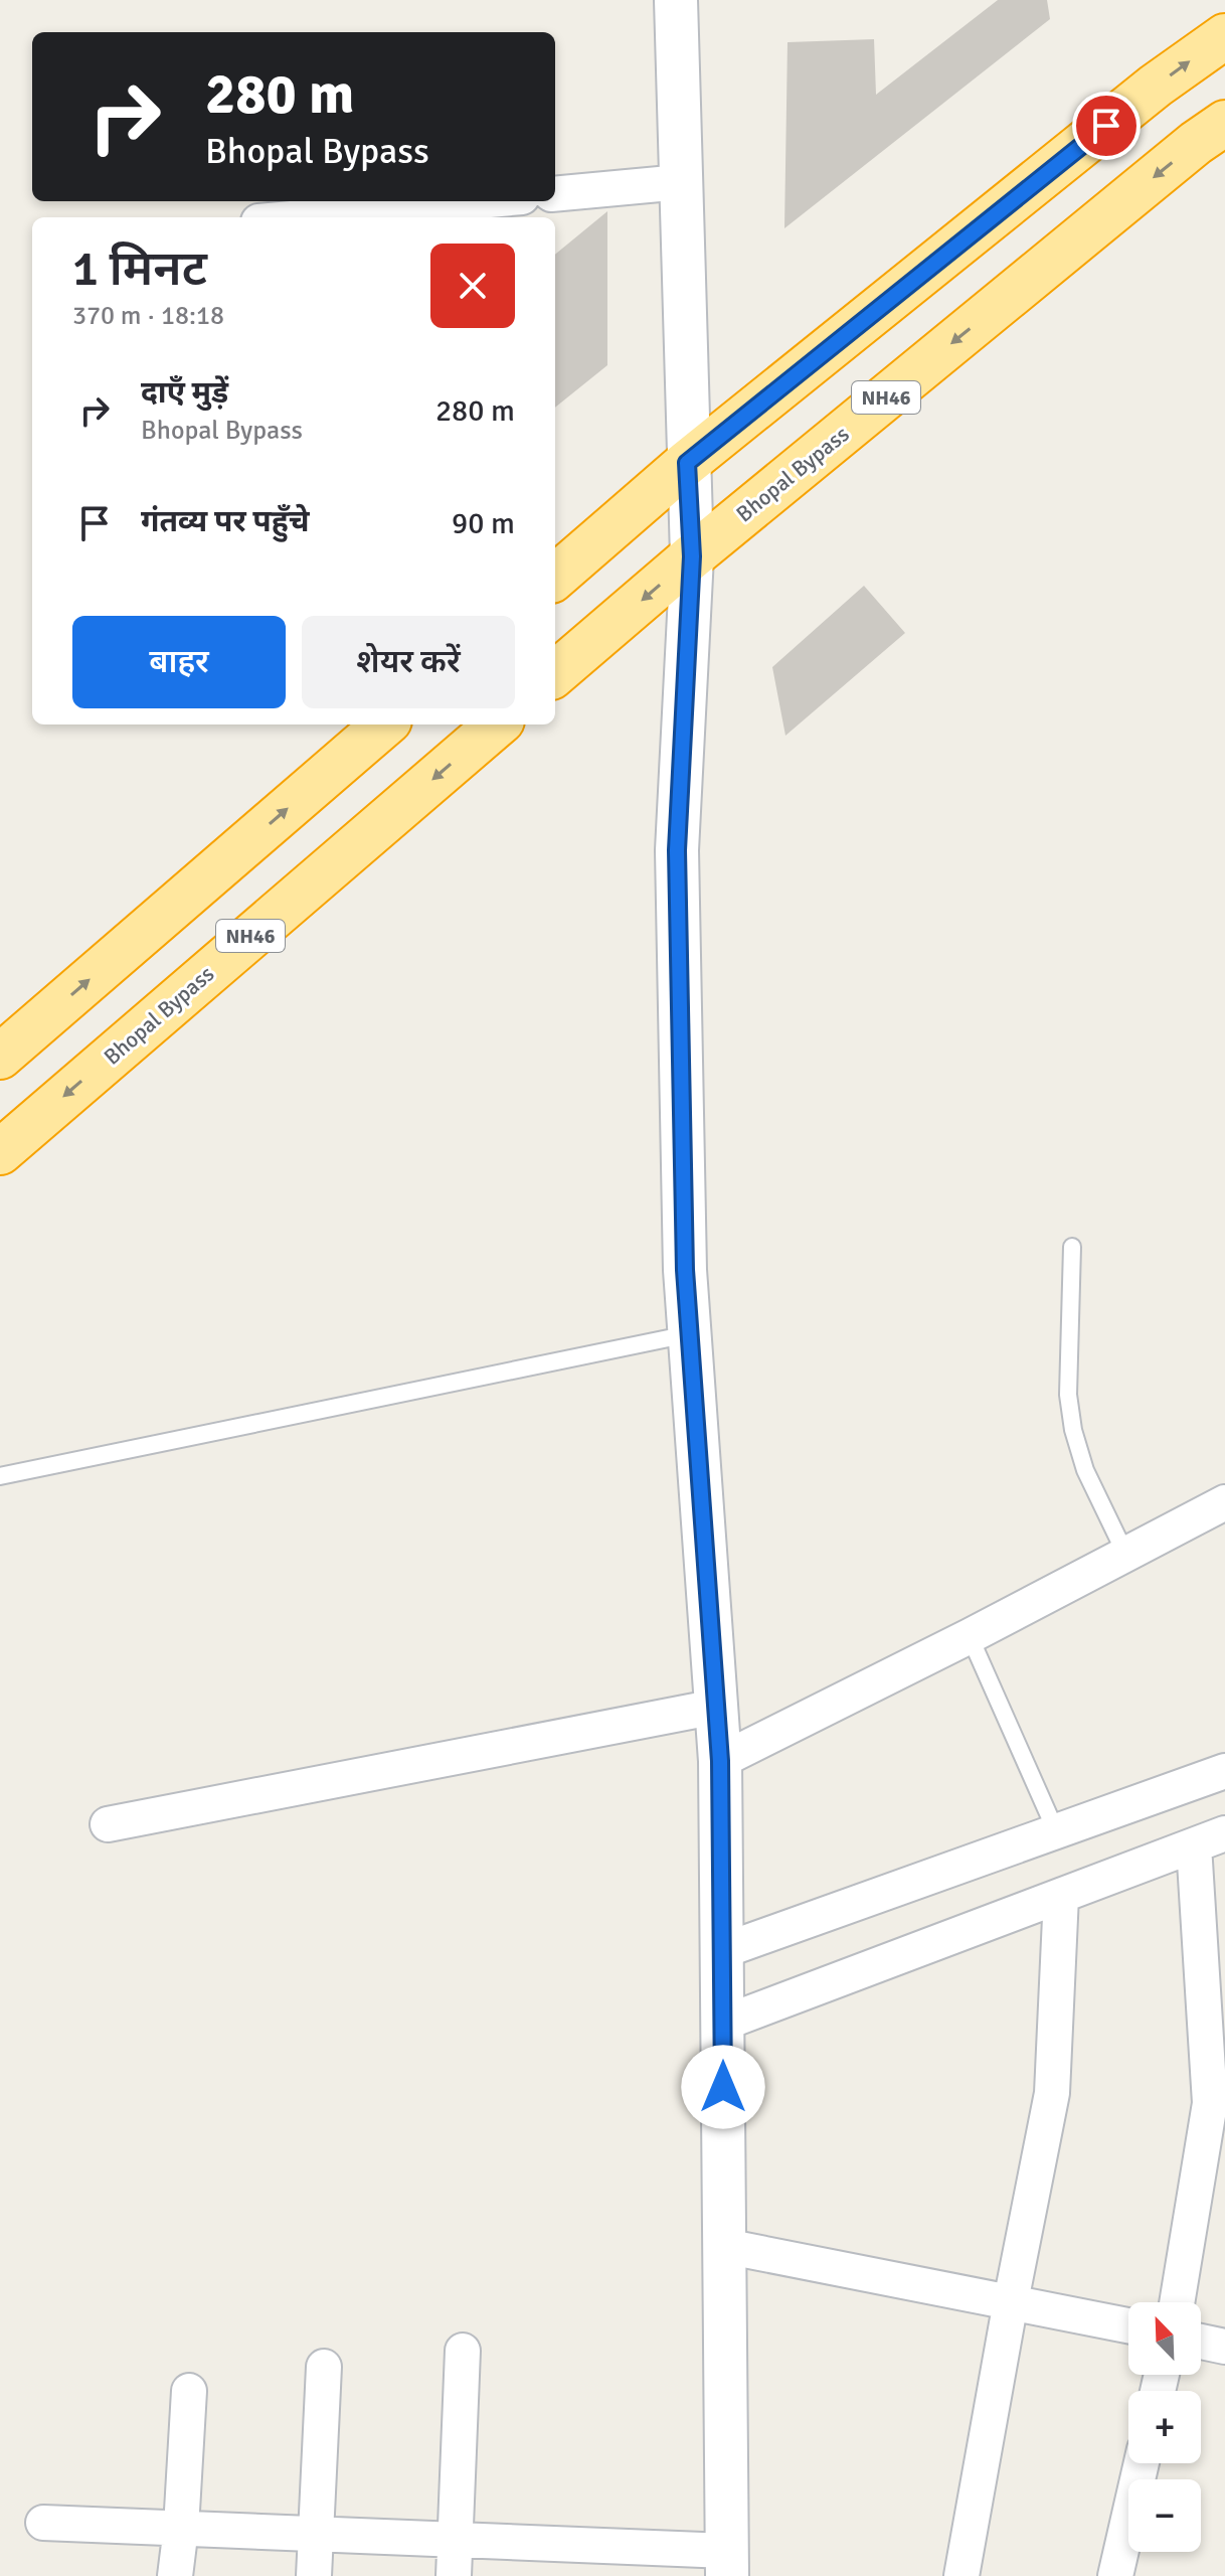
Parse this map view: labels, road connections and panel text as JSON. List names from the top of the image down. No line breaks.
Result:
{"streets":{"highway":["NH46","Bhopal Bypass"]},"north":"top left","page":{"turn":["280 m","Bhopal Bypass"],"heading":["1 मिनट","370 m · 18:18"],"list":[{"name":"दाएँ मुड़ें","note":"Bhopal Bypass","value":"280 m"},{"name":"गंतव्य पर पहुँचे","value":"90 m"}],"buttons":["बाहर","शेयर करें"],"map_buttons":["+","−"]}}
